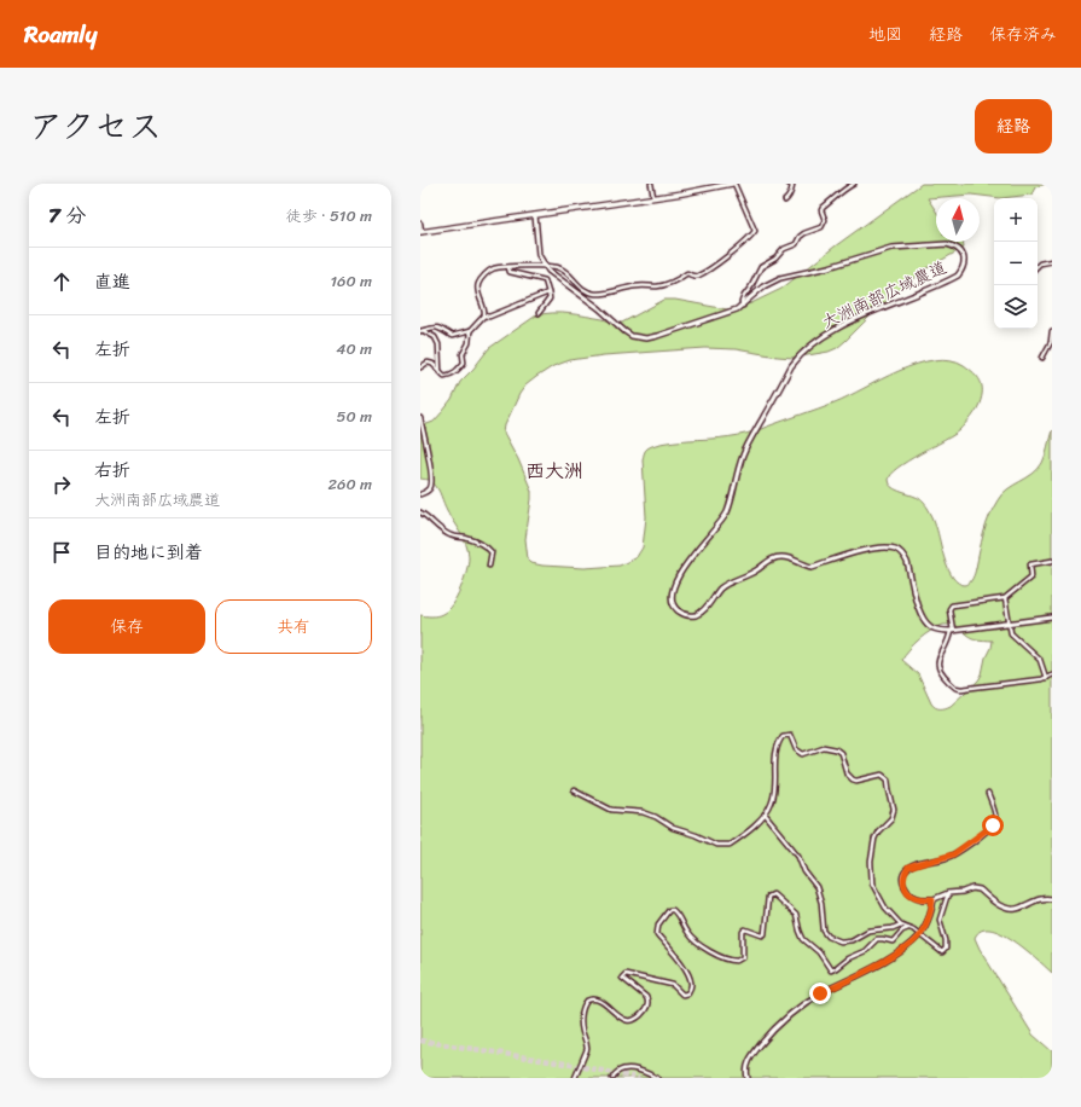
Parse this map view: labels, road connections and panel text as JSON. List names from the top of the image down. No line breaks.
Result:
{"streets":{"street":["大洲南部広域農道"]},"districts":["西大洲"],"north":"top","page":{"header":"Roamly","nav":["地図","経路","保存済み"],"title":"アクセス","buttons":["経路",["保存","共有"]],"heading":["7 分","徒歩 · 510 m"],"map_buttons":["+","−"],"list":[["直進","160 m"],["左折","40 m"],["左折","50 m"],["右折","大洲南部広域農道","260 m"],"目的地に到着"]}}
